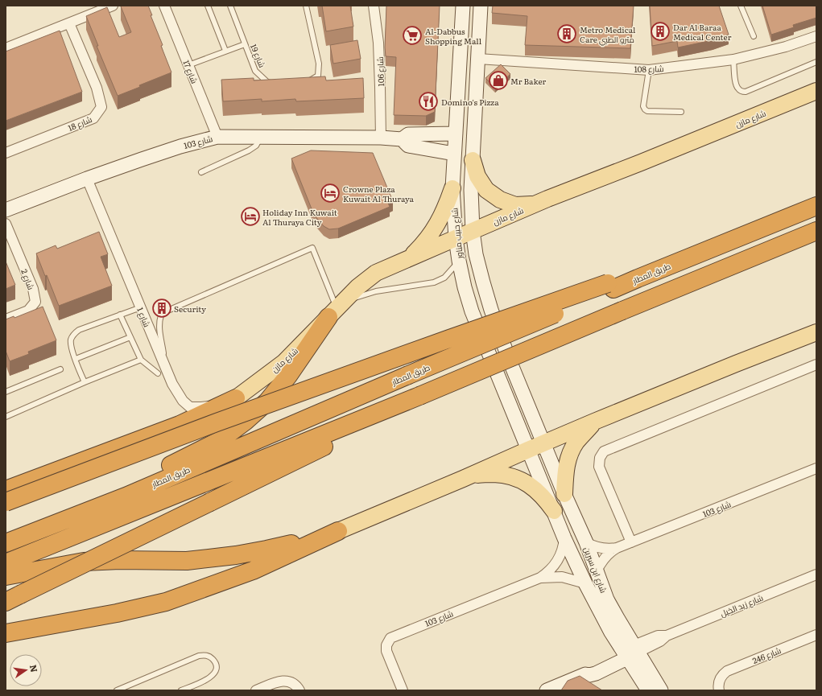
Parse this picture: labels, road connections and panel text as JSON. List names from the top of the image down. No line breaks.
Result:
{"streets":{"highway":["طريق المطار"],"main road":["شارع مازن"],"street":["شارع 108","شارع 17","شارع 106","شارع 18","شارع 103","شارع حبيب مناور","شارع 2","شارع 1","شارع ابن سيرين","شارع زيد الخيل","شارع 246"],"lane":["شارع 19"]},"crossings":[["شارع 108","شارع حبيب مناور"],["شارع 17","شارع 103"],["شارع 106","شارع 103"],["شارع مازن","شارع حبيب مناور"],["شارع مازن","شارع 1"],["شارع 103","شارع حبيب مناور"],["شارع 103","شارع 1"],["شارع 103","شارع ابن سيرين"],["شارع حبيب مناور","شارع ابن سيرين"],["شارع ابن سيرين","شارع زيد الخيل"]],"places":{"building":["Dar Al Baraa Medical Center","Metro Medical Care مترو الطبي","Security"],"supermarket":["Al-Dabbus Shopping Mall"],"shop":["Mr Baker"],"restaurant":["Domino's Pizza"],"hotel":["Crowne Plaza Kuwait Al Thuraya","Holiday Inn Kuwait Al Thuraya City"]},"north":"right"}
